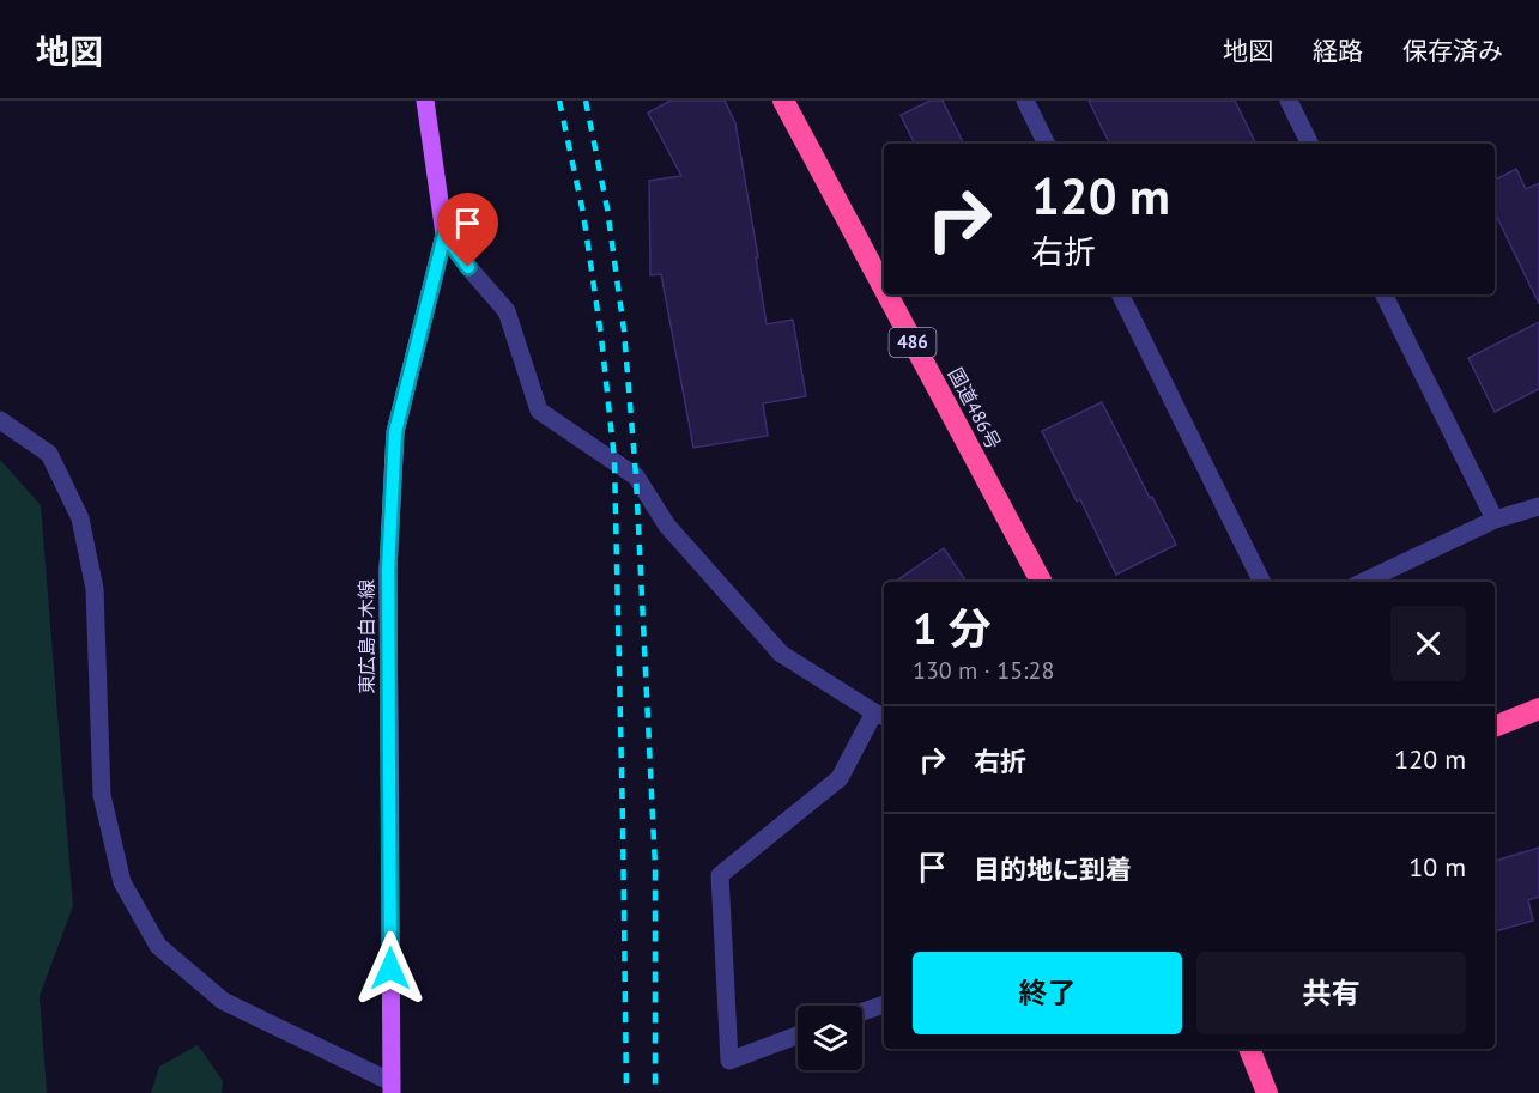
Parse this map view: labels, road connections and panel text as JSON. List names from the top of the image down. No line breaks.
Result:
{"streets":{"highway":["486","国道486号"],"main road":["東広島白木線"]},"page":{"header":"地図","nav":["地図","経路","保存済み"],"turn":["120 m","右折"],"heading":["1 分","130 m · 15:28"],"list":[{"name":"右折","value":"120 m"},{"name":"目的地に到着","value":"10 m"}],"buttons":["終了","共有"]}}
